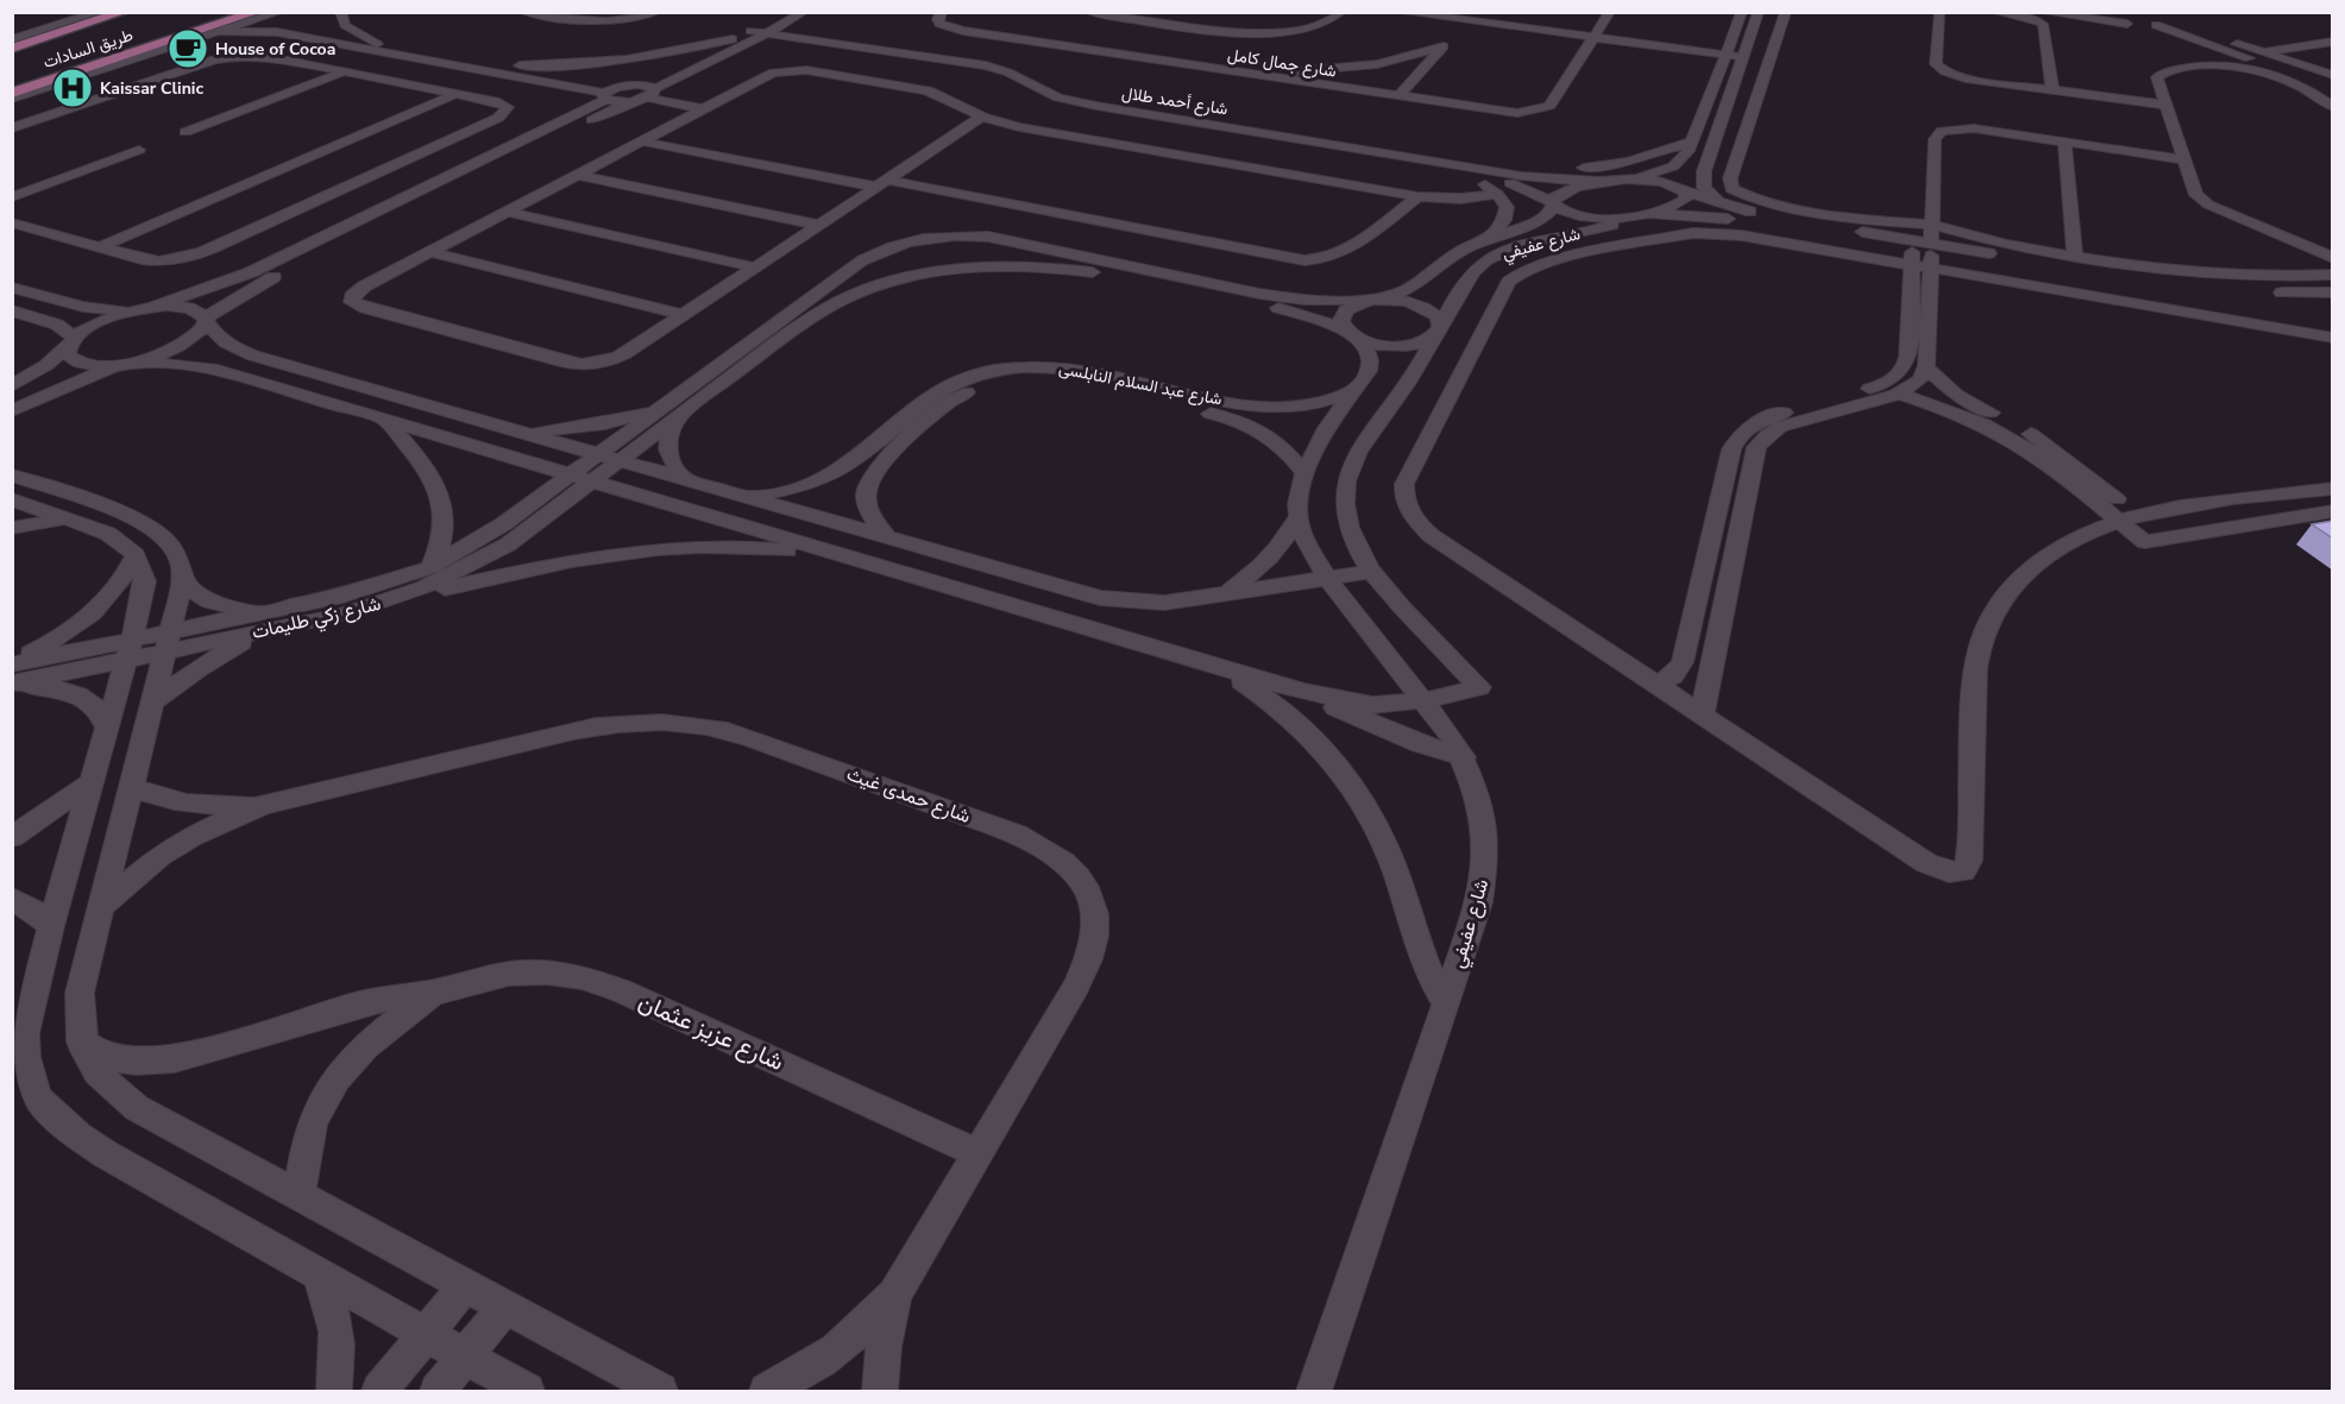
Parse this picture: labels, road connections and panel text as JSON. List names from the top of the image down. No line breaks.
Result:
{"streets":{"main road":["طريق السادات"],"street":["شارع جمال كامل","شارع أحمد طلال","شارع عفيفي","شارع عبد السلام النابلسى","شارع زكي طليمات","شارع حمدى غيث","شارع عزيز عثمان"]},"crossings":[["شارع أحمد طلال","شارع عفيفي"],["شارع عفيفي","شارع عبد السلام النابلسى"],["شارع عفيفي","شارع زكي طليمات"],["شارع حمدى غيث","شارع عزيز عثمان"]],"places":{"cafe":["House of Cocoa"],"hospital":["Kaissar Clinic"]}}
